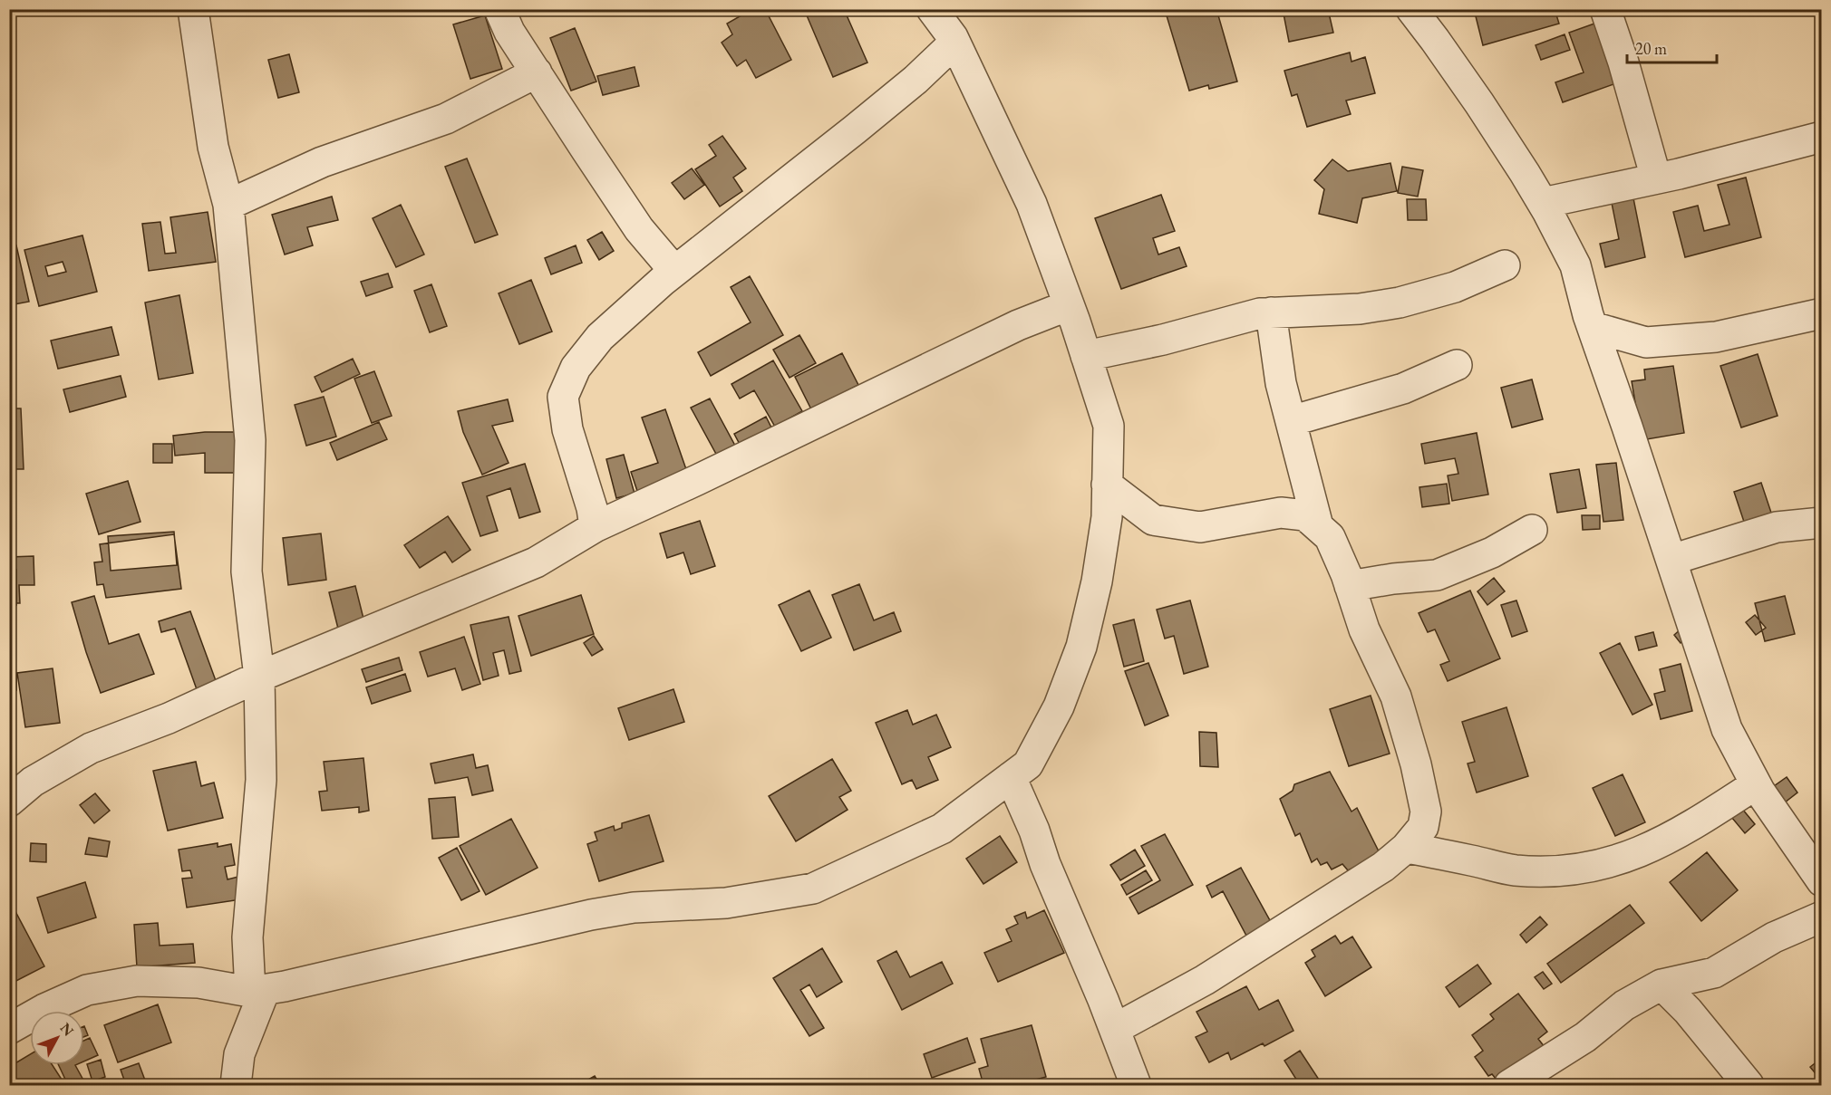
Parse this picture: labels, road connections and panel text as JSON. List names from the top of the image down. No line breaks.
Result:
{"scale_bar":"20 m","north":"top right"}
